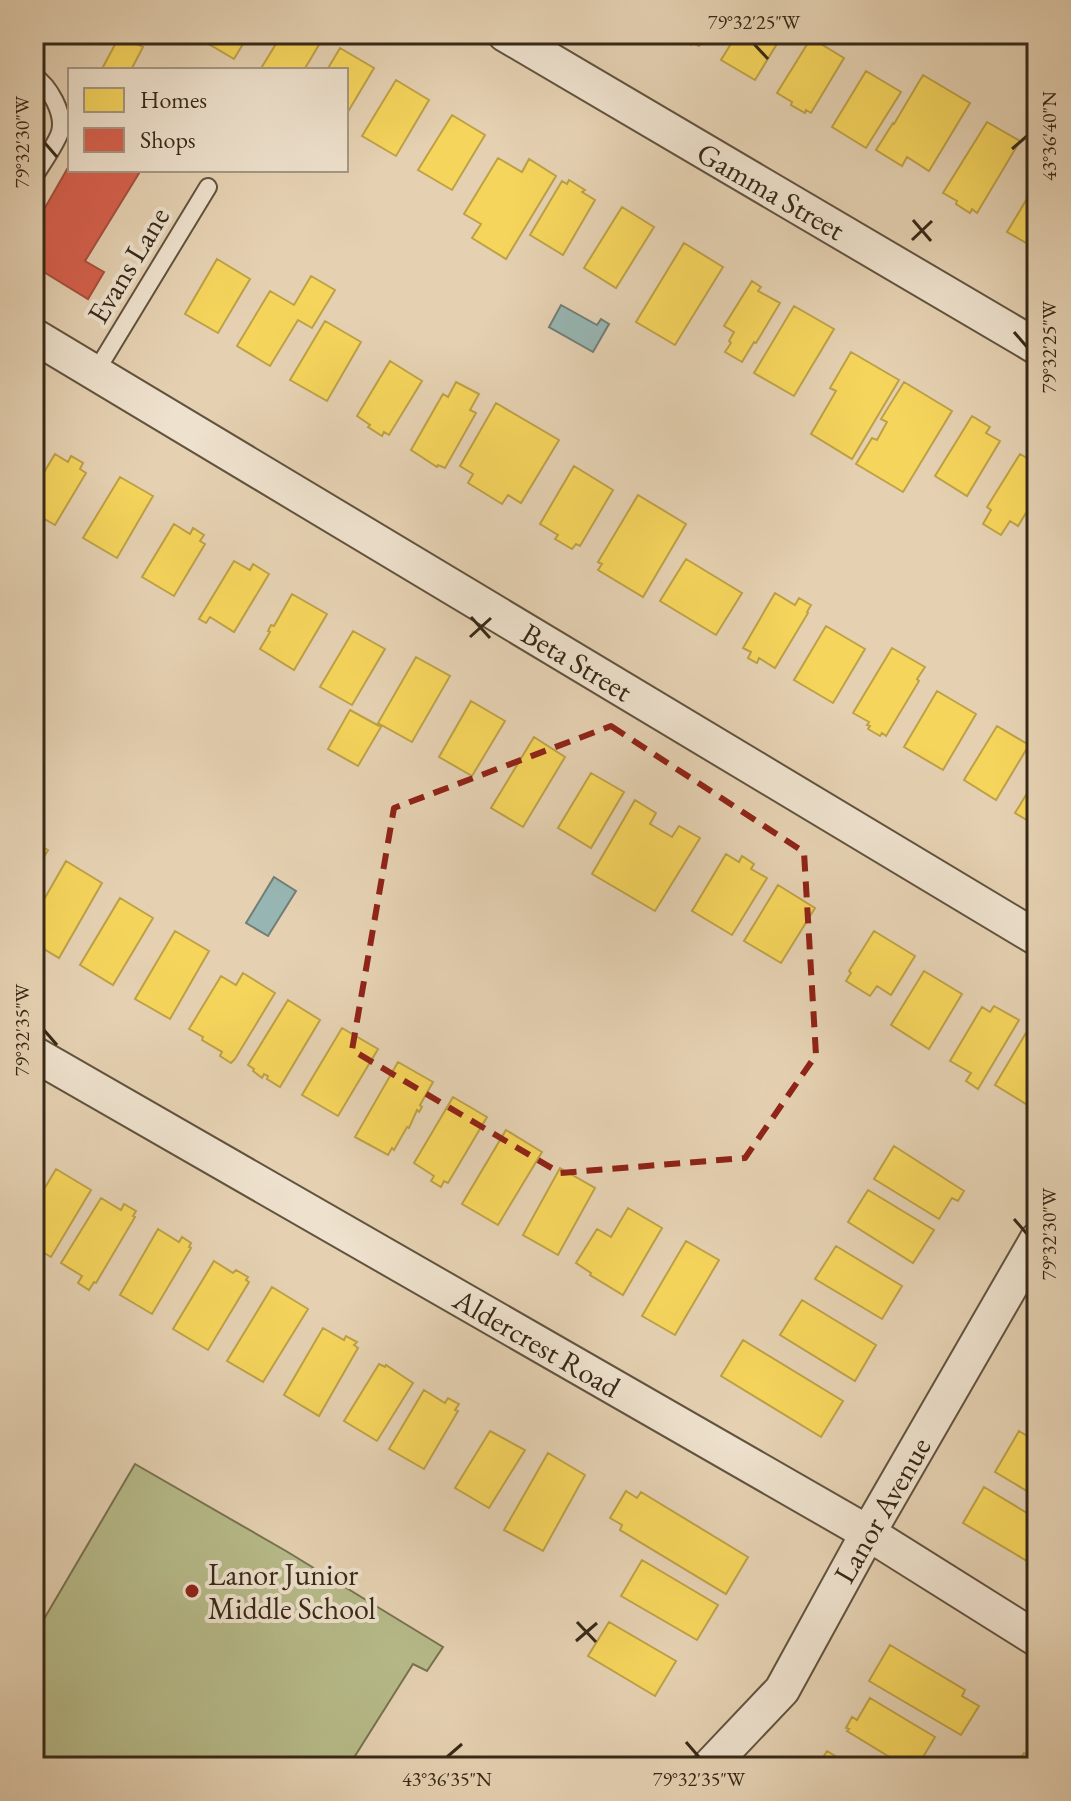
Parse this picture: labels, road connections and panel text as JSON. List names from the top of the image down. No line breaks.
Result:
{"streets":{"street":["Gamma Street","Beta Street","Aldercrest Road","Lanor Avenue"],"lane":["Evans Lane"]},"crossings":[["Evans Lane","Beta Street"],["Aldercrest Road","Lanor Avenue"]],"places":["Lanor Junior Middle School"],"legend":["Homes","Shops"],"coordinates":["79°32'25\"W","43°36'40\"N","79°32'30\"W","79°32'35\"W","43°36'35\"N"]}
